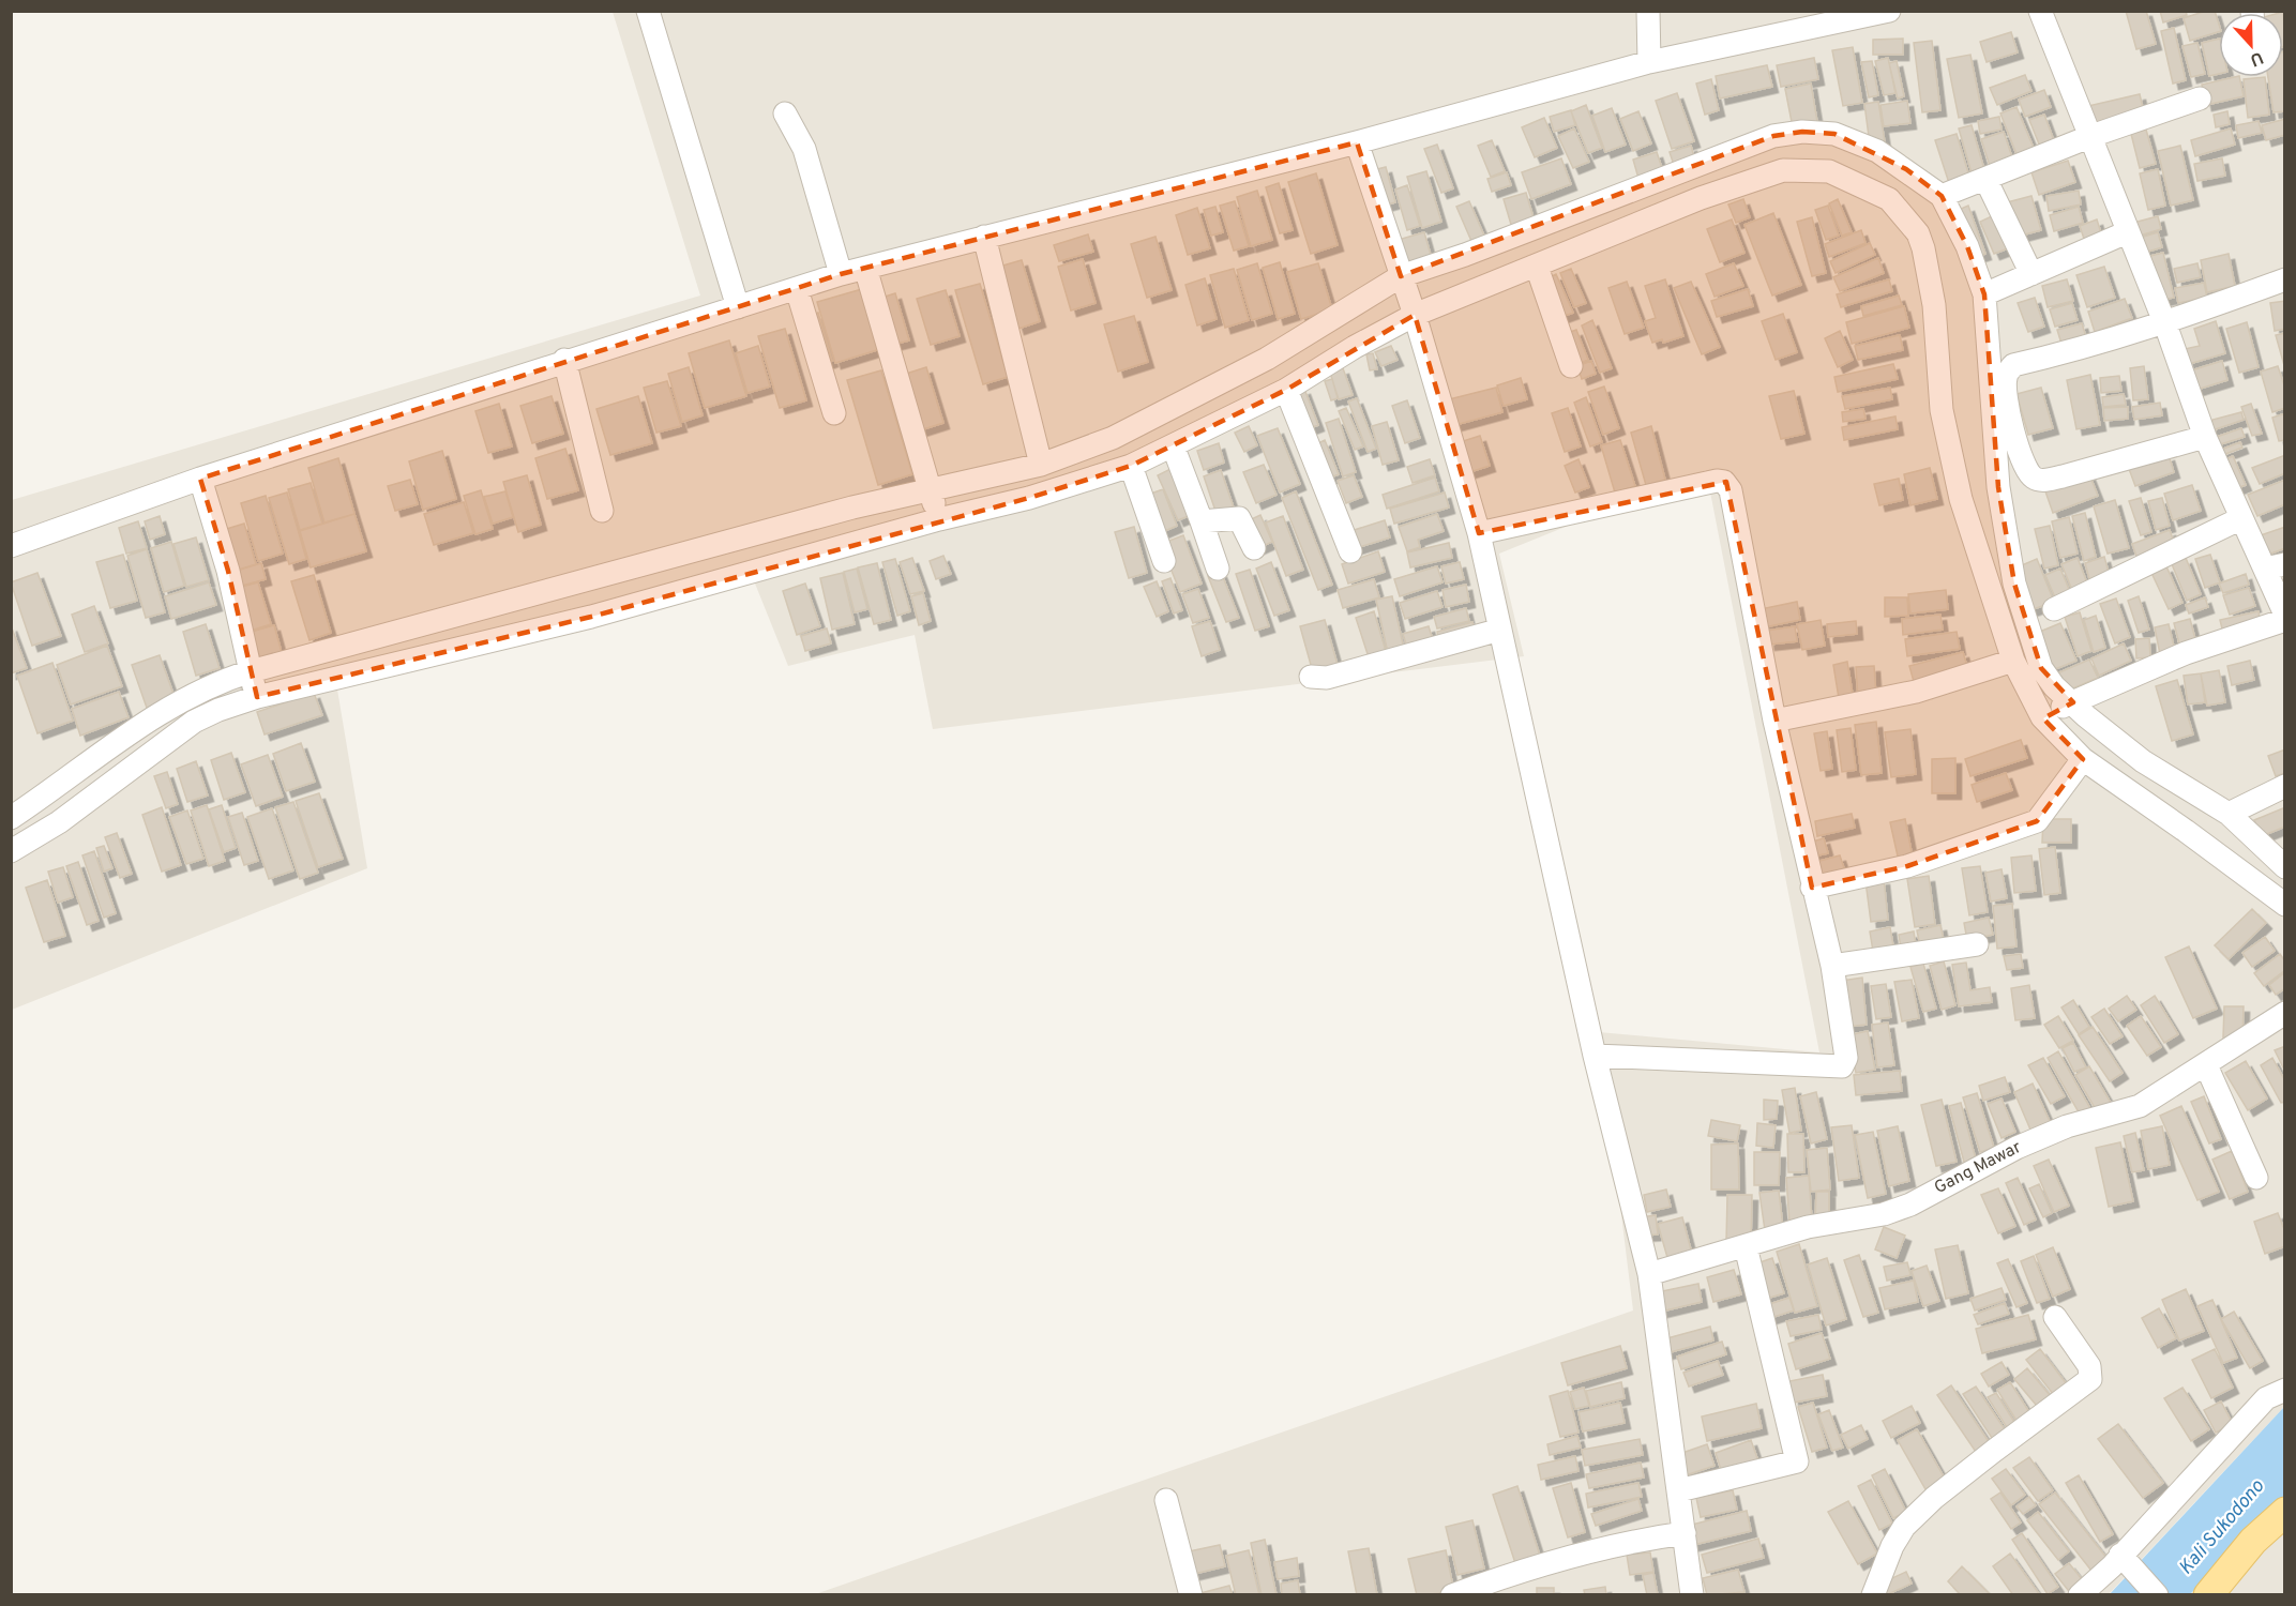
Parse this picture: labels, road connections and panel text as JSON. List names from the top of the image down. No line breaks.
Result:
{"streets":{"street":["Gang Mawar"]},"water":["Kali Sukodono"],"north":"bottom"}
